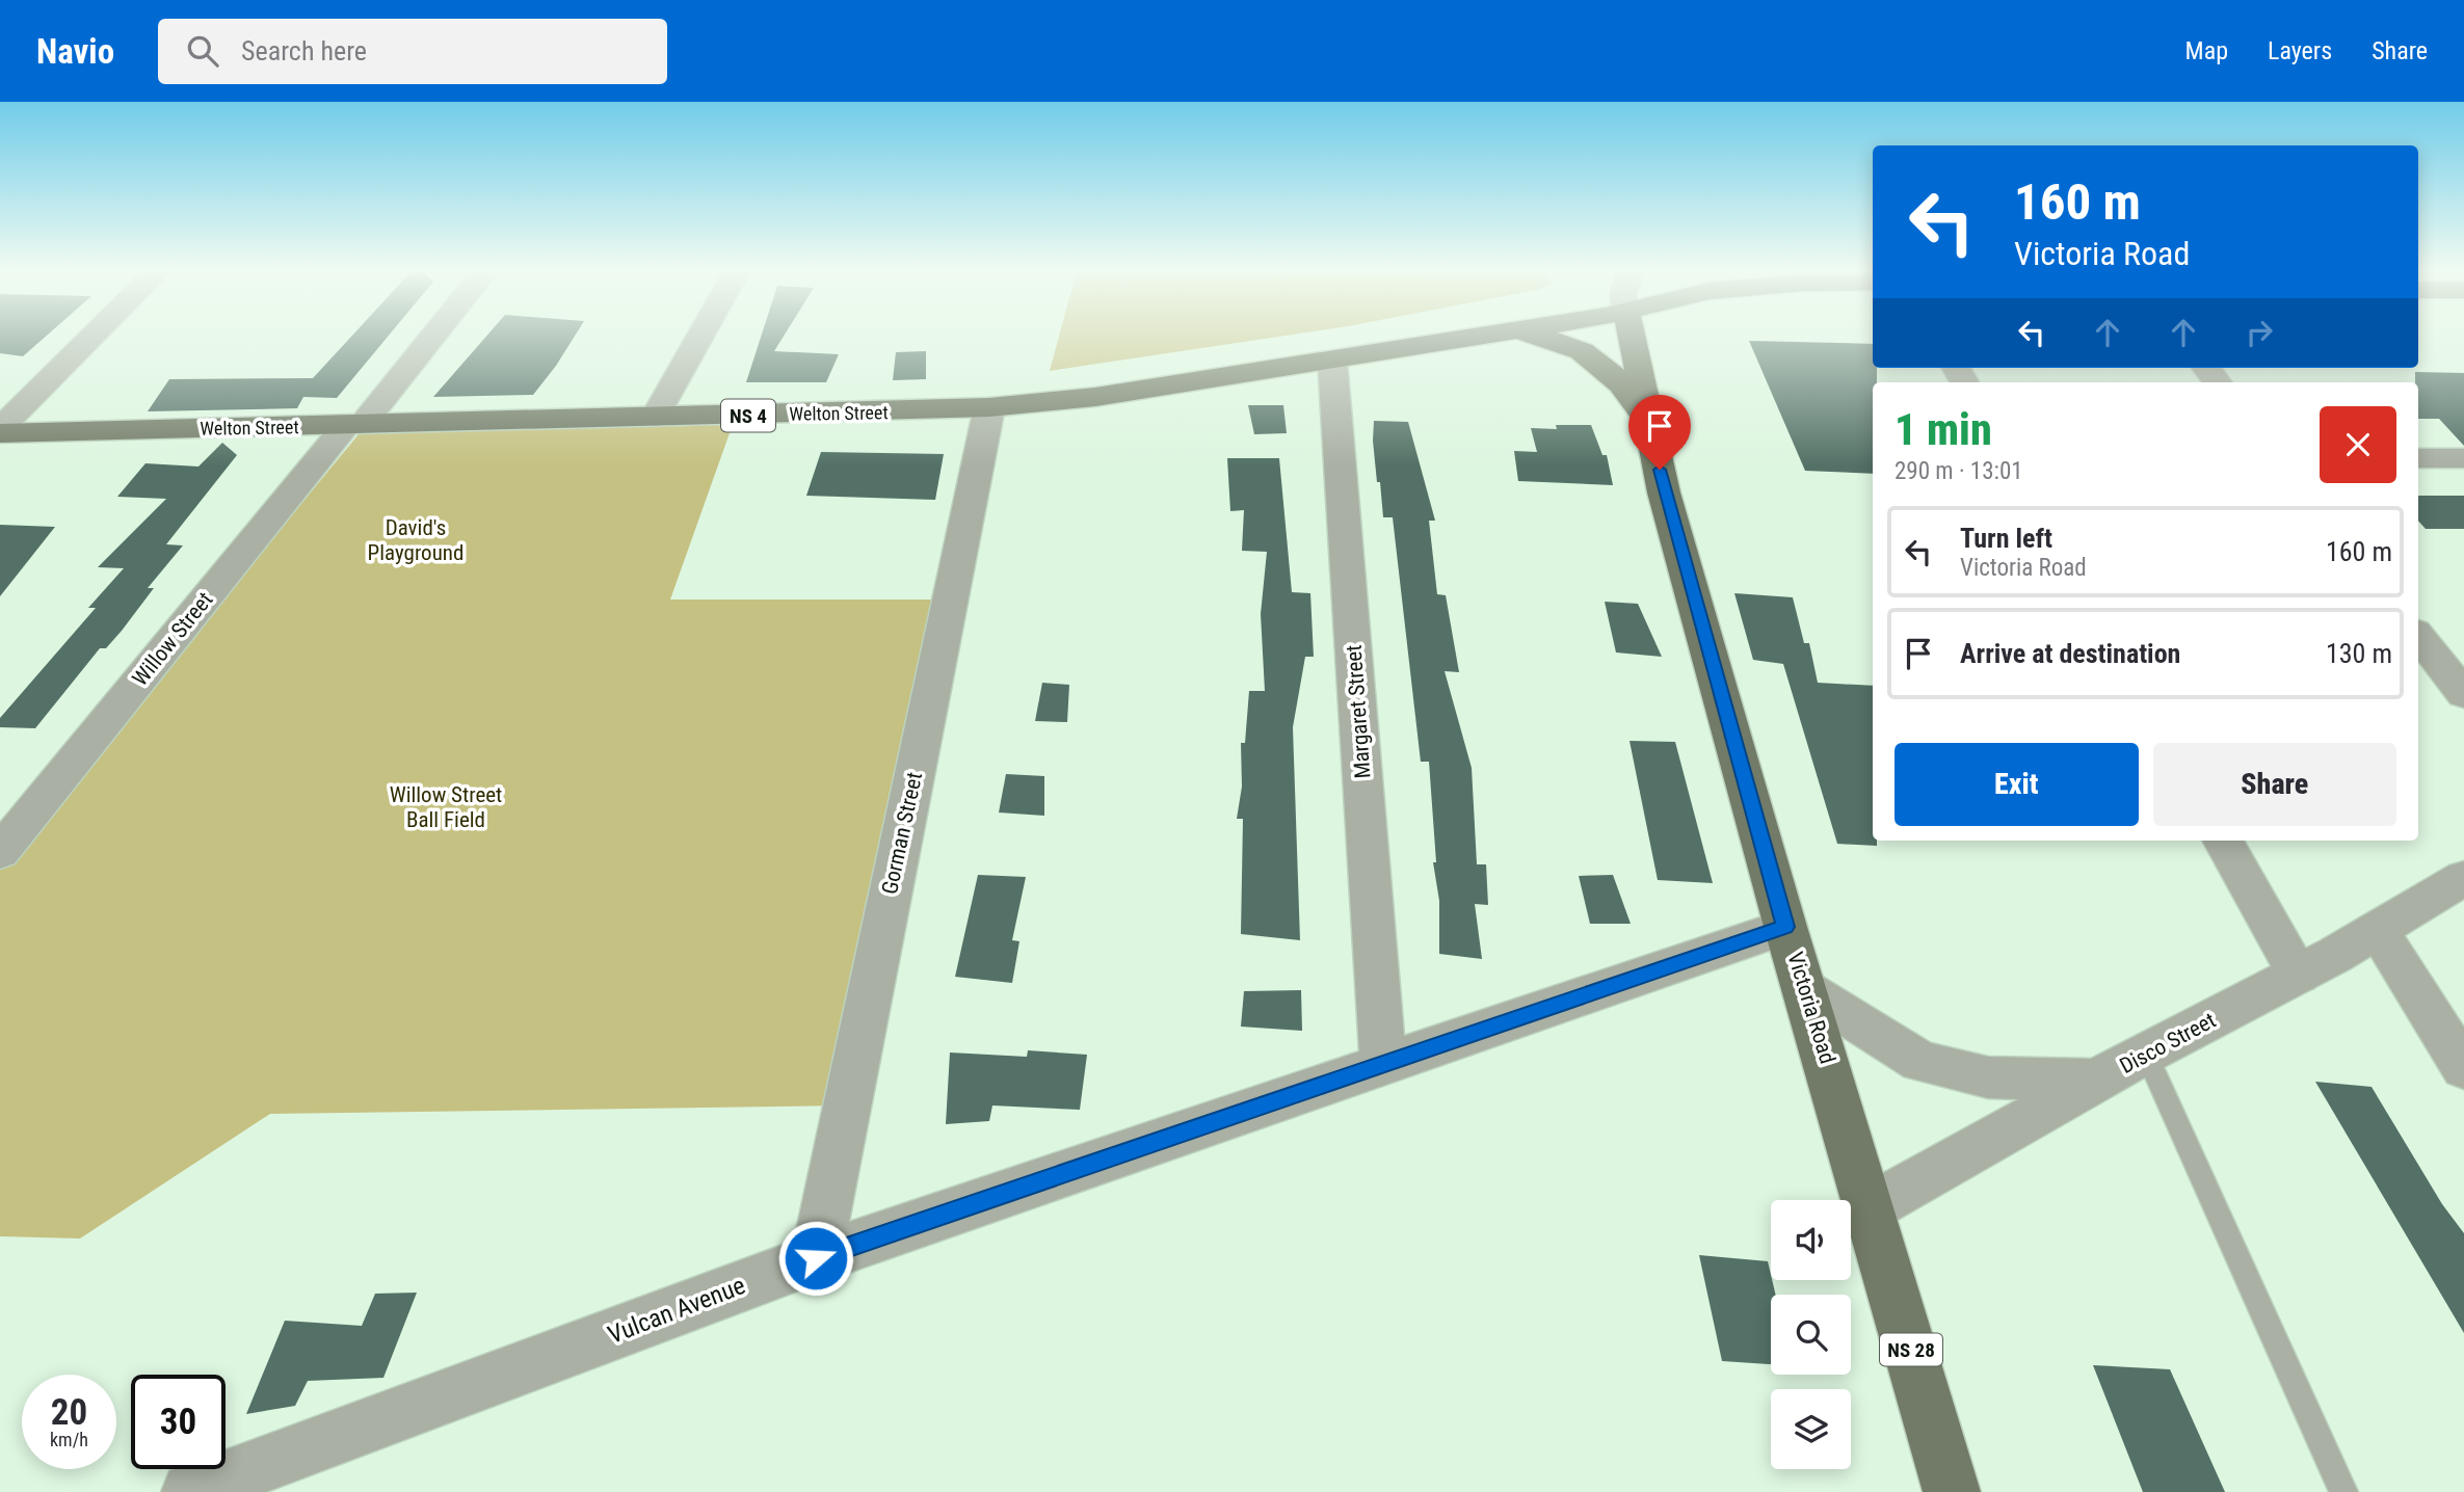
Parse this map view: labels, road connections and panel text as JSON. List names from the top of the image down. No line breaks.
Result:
{"streets":{"main road":["Welton Street","NS 4","Victoria Road","NS 28"],"street":["Willow Street","Margaret Street","Gorman Street","Disco Street","Vulcan Avenue"]},"crossings":[["Welton Street","Willow Street"],["Welton Street","Margaret Street"],["Welton Street","Gorman Street"],["Margaret Street","Vulcan Avenue"],["Gorman Street","Vulcan Avenue"],["Victoria Road","Disco Street"],["Victoria Road","Vulcan Avenue"]],"parks":["David's Playground","Willow Street Ball Field"],"page":{"header":"Navio","search":"Search here","nav":["Map","Layers","Share"],"turn":["160 m","Victoria Road"],"heading":["1 min","290 m · 13:01"],"list":[{"name":"Turn left","note":"Victoria Road","value":"160 m"},{"name":"Arrive at destination","value":"130 m"}],"buttons":["Exit","Share"],"speed":"20 km/h","limit":"30"}}
